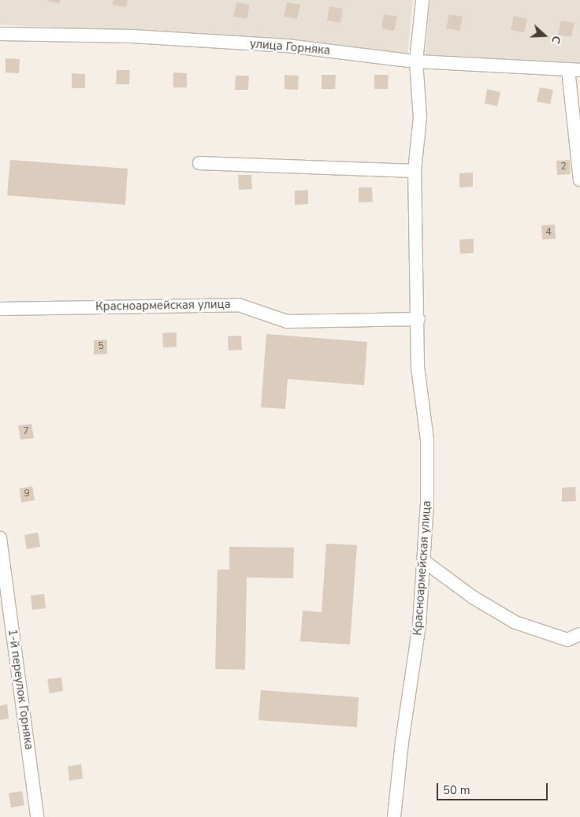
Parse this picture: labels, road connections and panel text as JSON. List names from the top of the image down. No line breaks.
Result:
{"streets":{"street":["улица Горняка","Красноармейская улица","1-й переулок Горняка"]},"crossings":[["улица Горняка","Красноармейская улица"]],"house_numbers":["2","4","5","7","9"],"scale_bar":"50 m","north":"right"}
